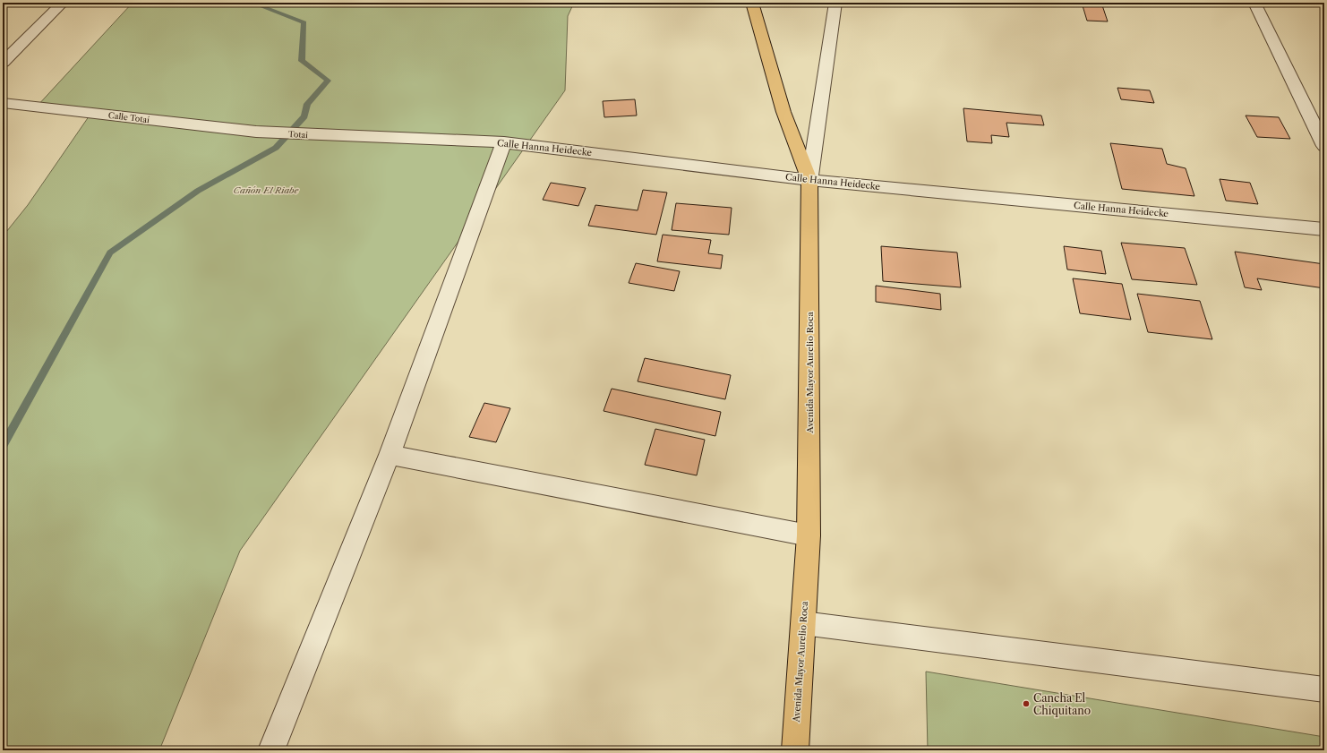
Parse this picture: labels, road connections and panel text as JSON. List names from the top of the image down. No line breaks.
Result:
{"streets":{"main road":["Avenida Mayor Aurelio Roca"],"street":["Calle Totaí","Totai","Calle Hanna Heidecke"]},"crossings":[["Calle Totaí","Totai"],["Totai","Calle Hanna Heidecke"],["Calle Hanna Heidecke","Avenida Mayor Aurelio Roca"]],"parks":["Cañón El Riabe"],"places":["Cancha El Chiquitano"]}
